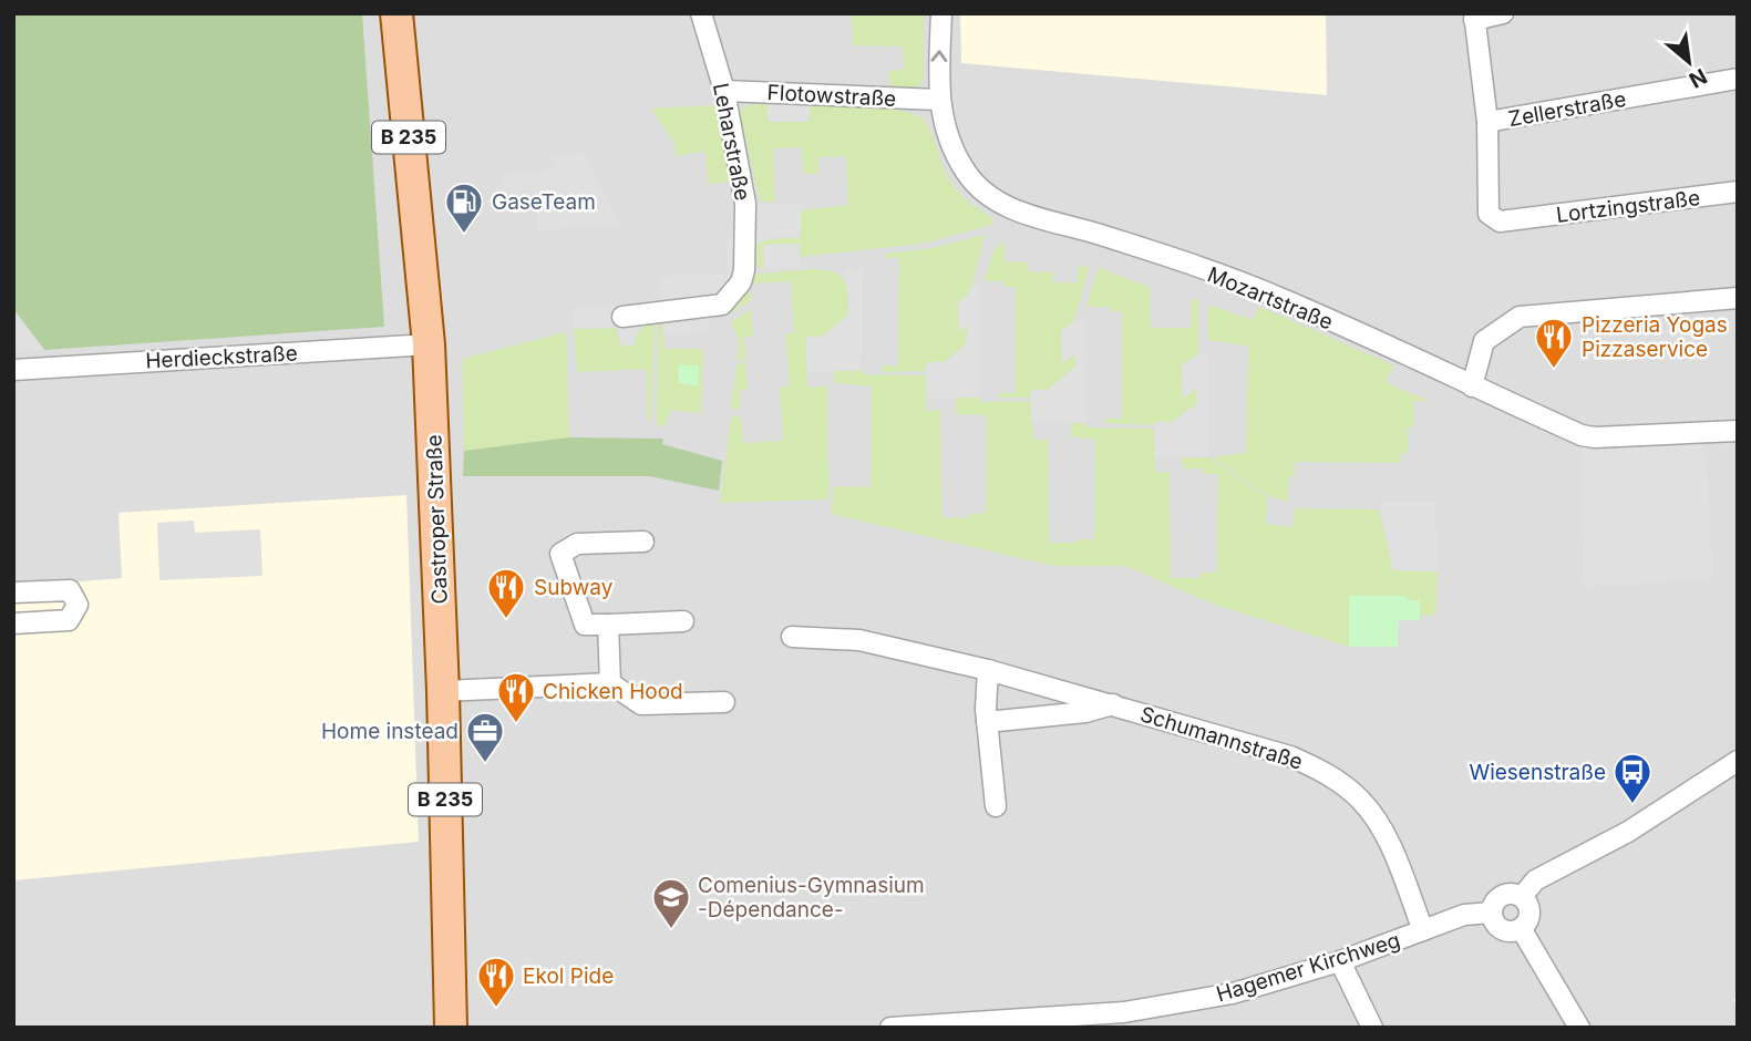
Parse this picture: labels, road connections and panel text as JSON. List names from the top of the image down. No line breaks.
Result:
{"streets":{"main road":["B 235","Castroper Straße"],"street":["Flotowstraße","Zellerstraße","Leharstraße","Lortzingstraße","Mozartstraße","Herdieckstraße","Schumannstraße","Hagemer Kirchweg"]},"crossings":[["Flotowstraße","Leharstraße"],["Flotowstraße","Mozartstraße"],["Zellerstraße","Lortzingstraße"],["Herdieckstraße","Castroper Straße"],["Schumannstraße","Hagemer Kirchweg"]],"places":{"fuel station":["GaseTeam"],"restaurant":["Pizzeria Yogas Pizzaservice","Subway","Chicken Hood","Ekol Pide"],"office":["Home instead"],"bus stop":["Wiesenstraße"],"school or university":["Comenius-Gymnasium -Dépendance-"]},"north":"bottom right"}
